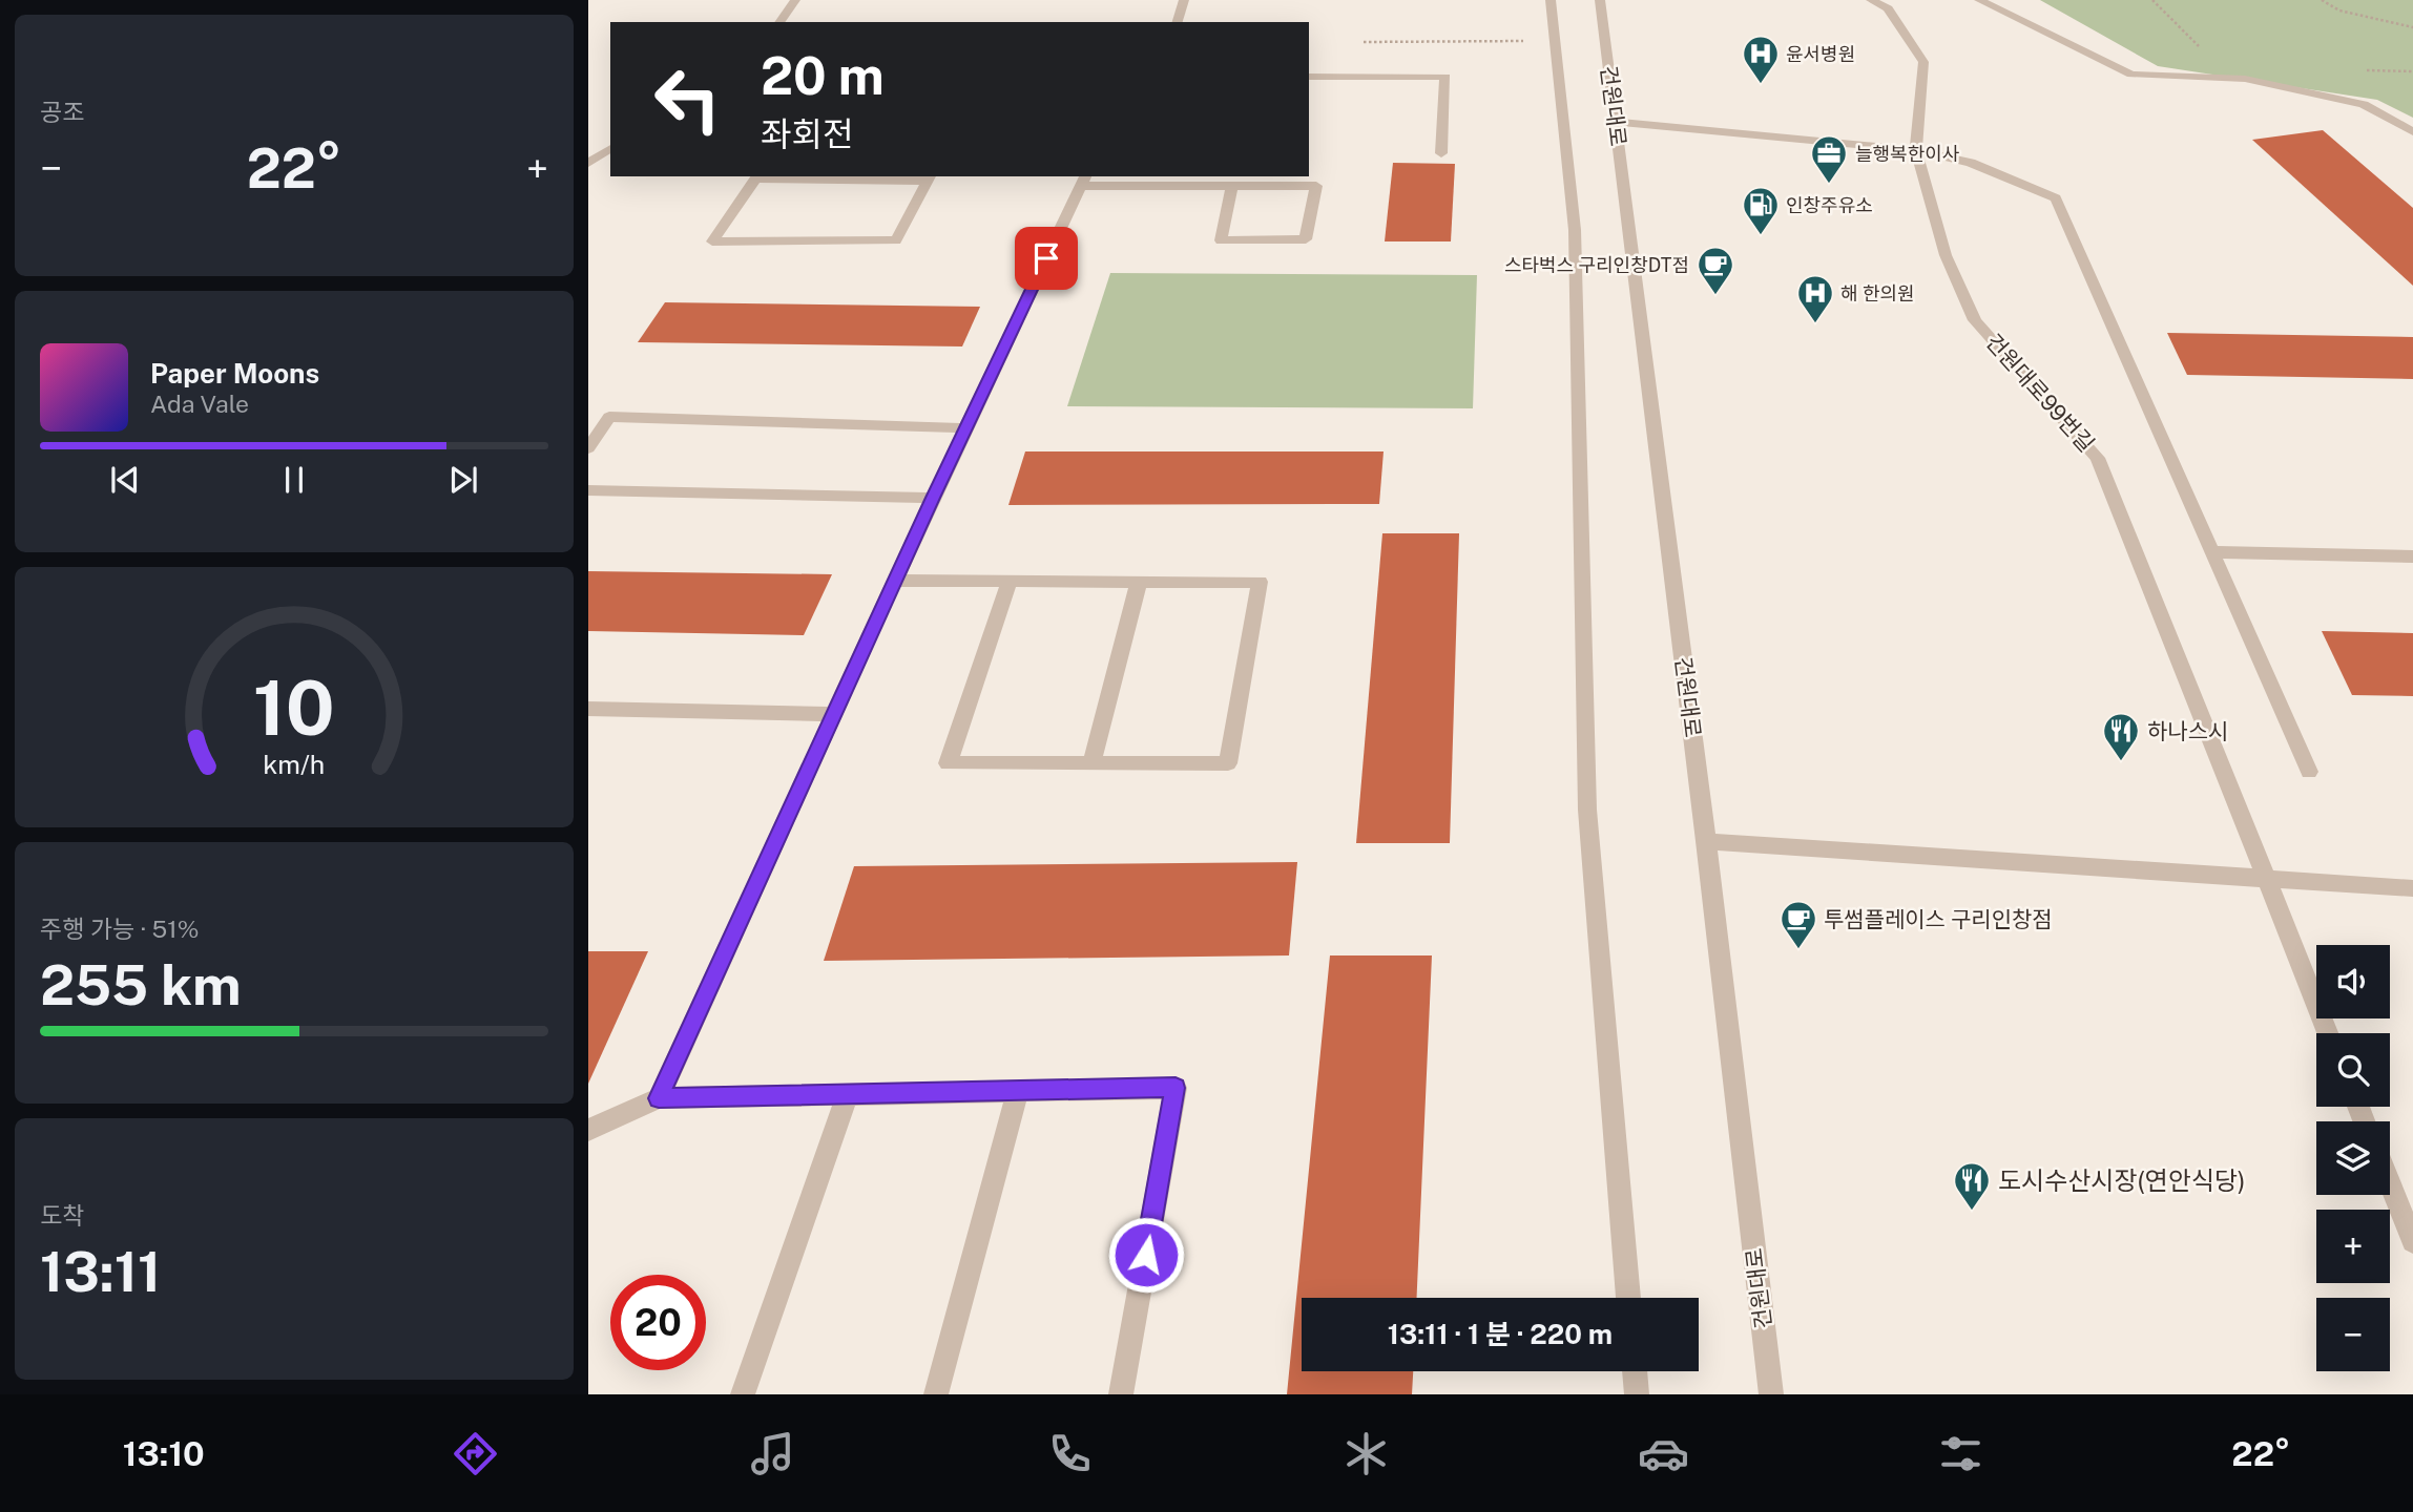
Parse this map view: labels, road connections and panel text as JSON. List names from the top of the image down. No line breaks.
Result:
{"streets":{"street":["건원대로","건원대로99번길"]},"places":{"hospital":["윤서병원","해 한의원"],"office":["늘행복한이사"],"fuel station":["인창주유소"],"cafe":["스타벅스 구리인창DT점","투썸플레이스 구리인창점"],"restaurant":["하나스시","도시수산시장(연안식당)"]},"page":{"tile":["공조",["주행 가능 · 51%","255 km"],["도착","13:11"]],"turn":["20 m","좌회전"],"heat":["−","22°","+"],"song":["Paper Moons","Ada Vale"],"map_buttons":["+","−"],"limit":"20","trip":"13:11 · 1 분 · 220 m","tabs":["13:10","22°"],"gauge":["10","km/h"]}}
